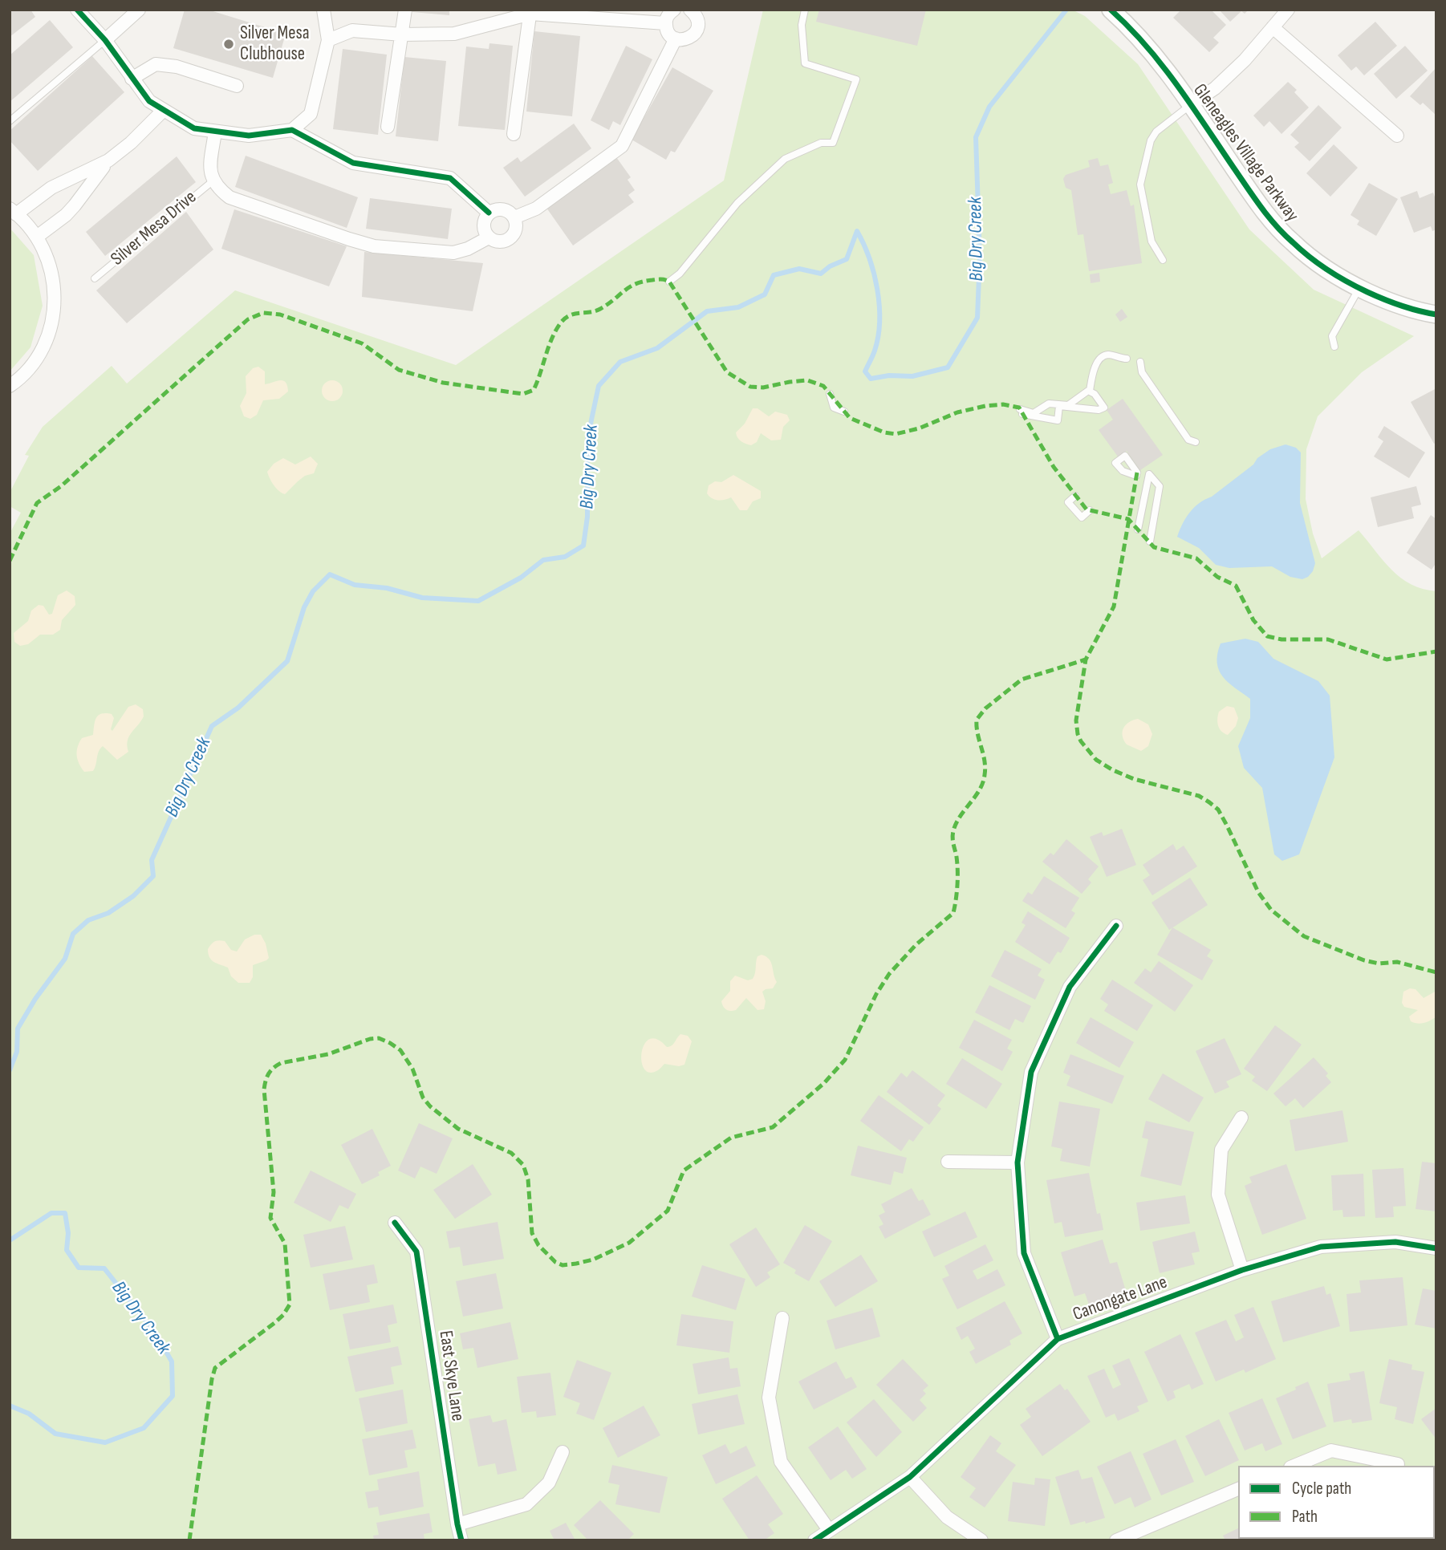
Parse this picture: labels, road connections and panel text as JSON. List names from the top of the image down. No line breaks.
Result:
{"streets":{"street":["Gleneagles Village Parkway","Canongate Lane","East Skye Lane"],"lane":["Silver Mesa Drive"]},"water":["Big Dry Creek"],"places":["Silver Mesa Clubhouse"],"legend":["Cycle path","Path"]}
